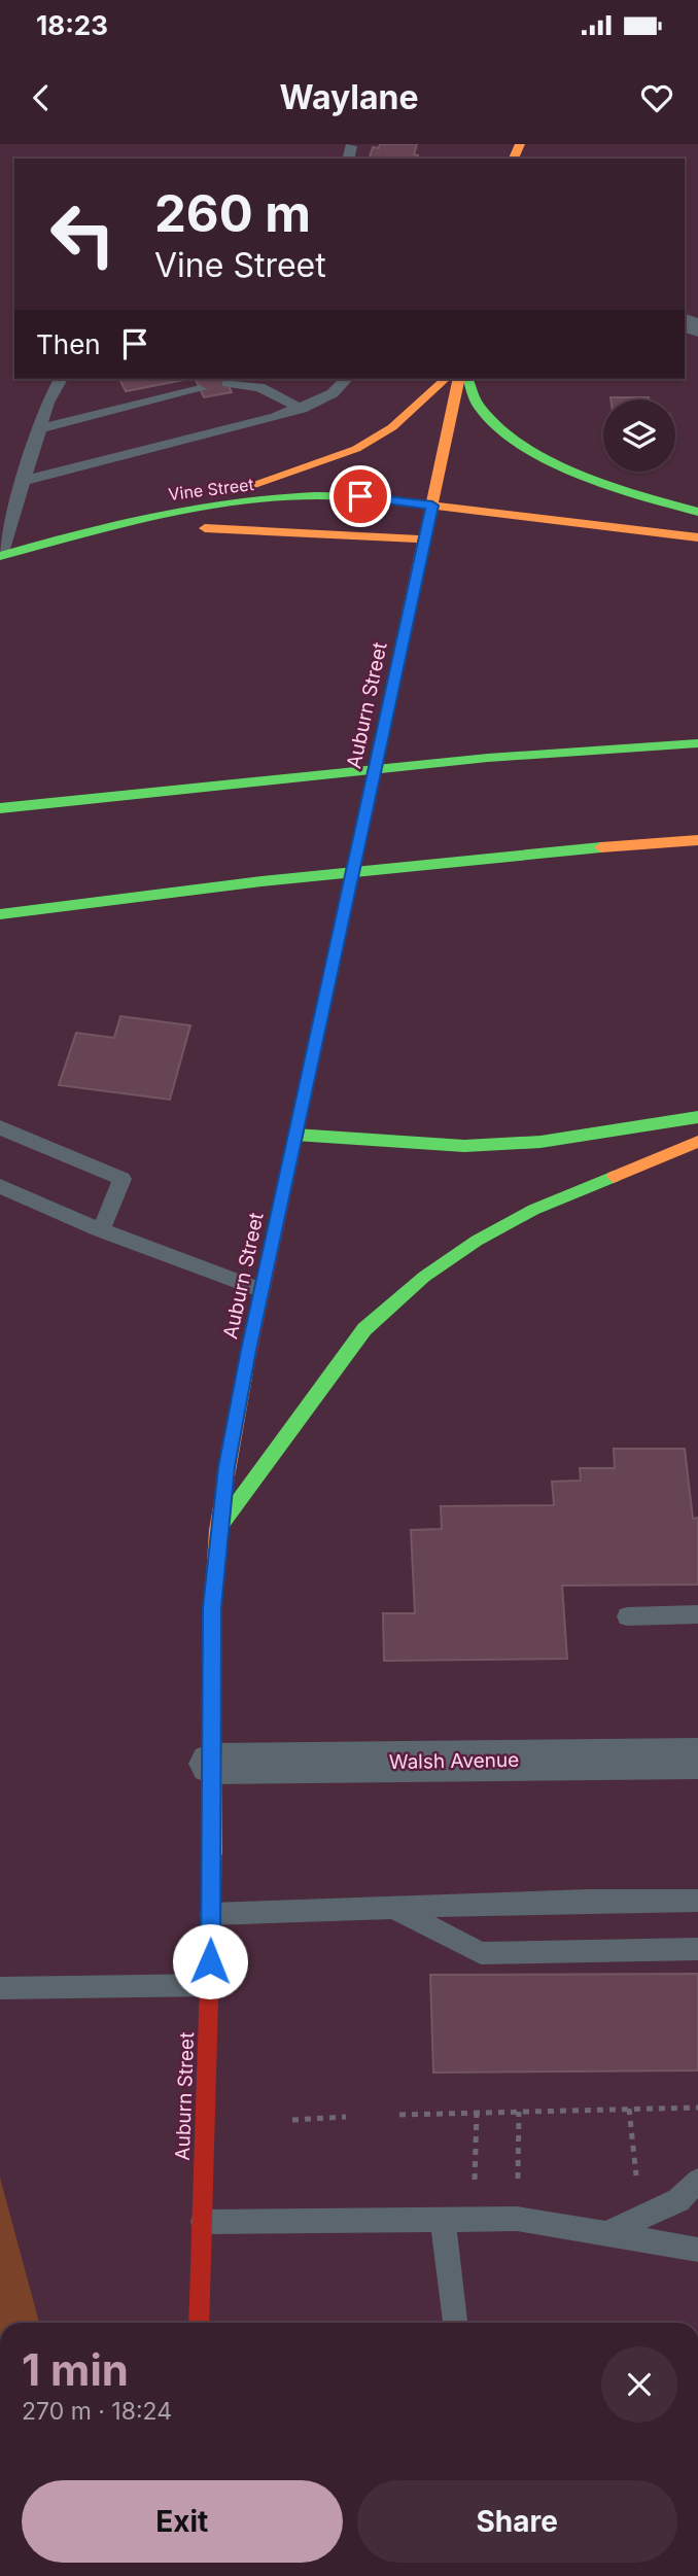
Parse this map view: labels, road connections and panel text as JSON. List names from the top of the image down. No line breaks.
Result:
{"streets":{"main road":["Vine Street","Auburn Street"],"street":["Walsh Avenue"]},"crossings":[["Vine Street","Auburn Street"],["Auburn Street","Walsh Avenue"]],"page":{"status":"18:23","header":"Waylane","turn":["260 m","Vine Street"],"then":"Then","heading":["1 min","270 m · 18:24"],"buttons":["Exit","Share"]}}
